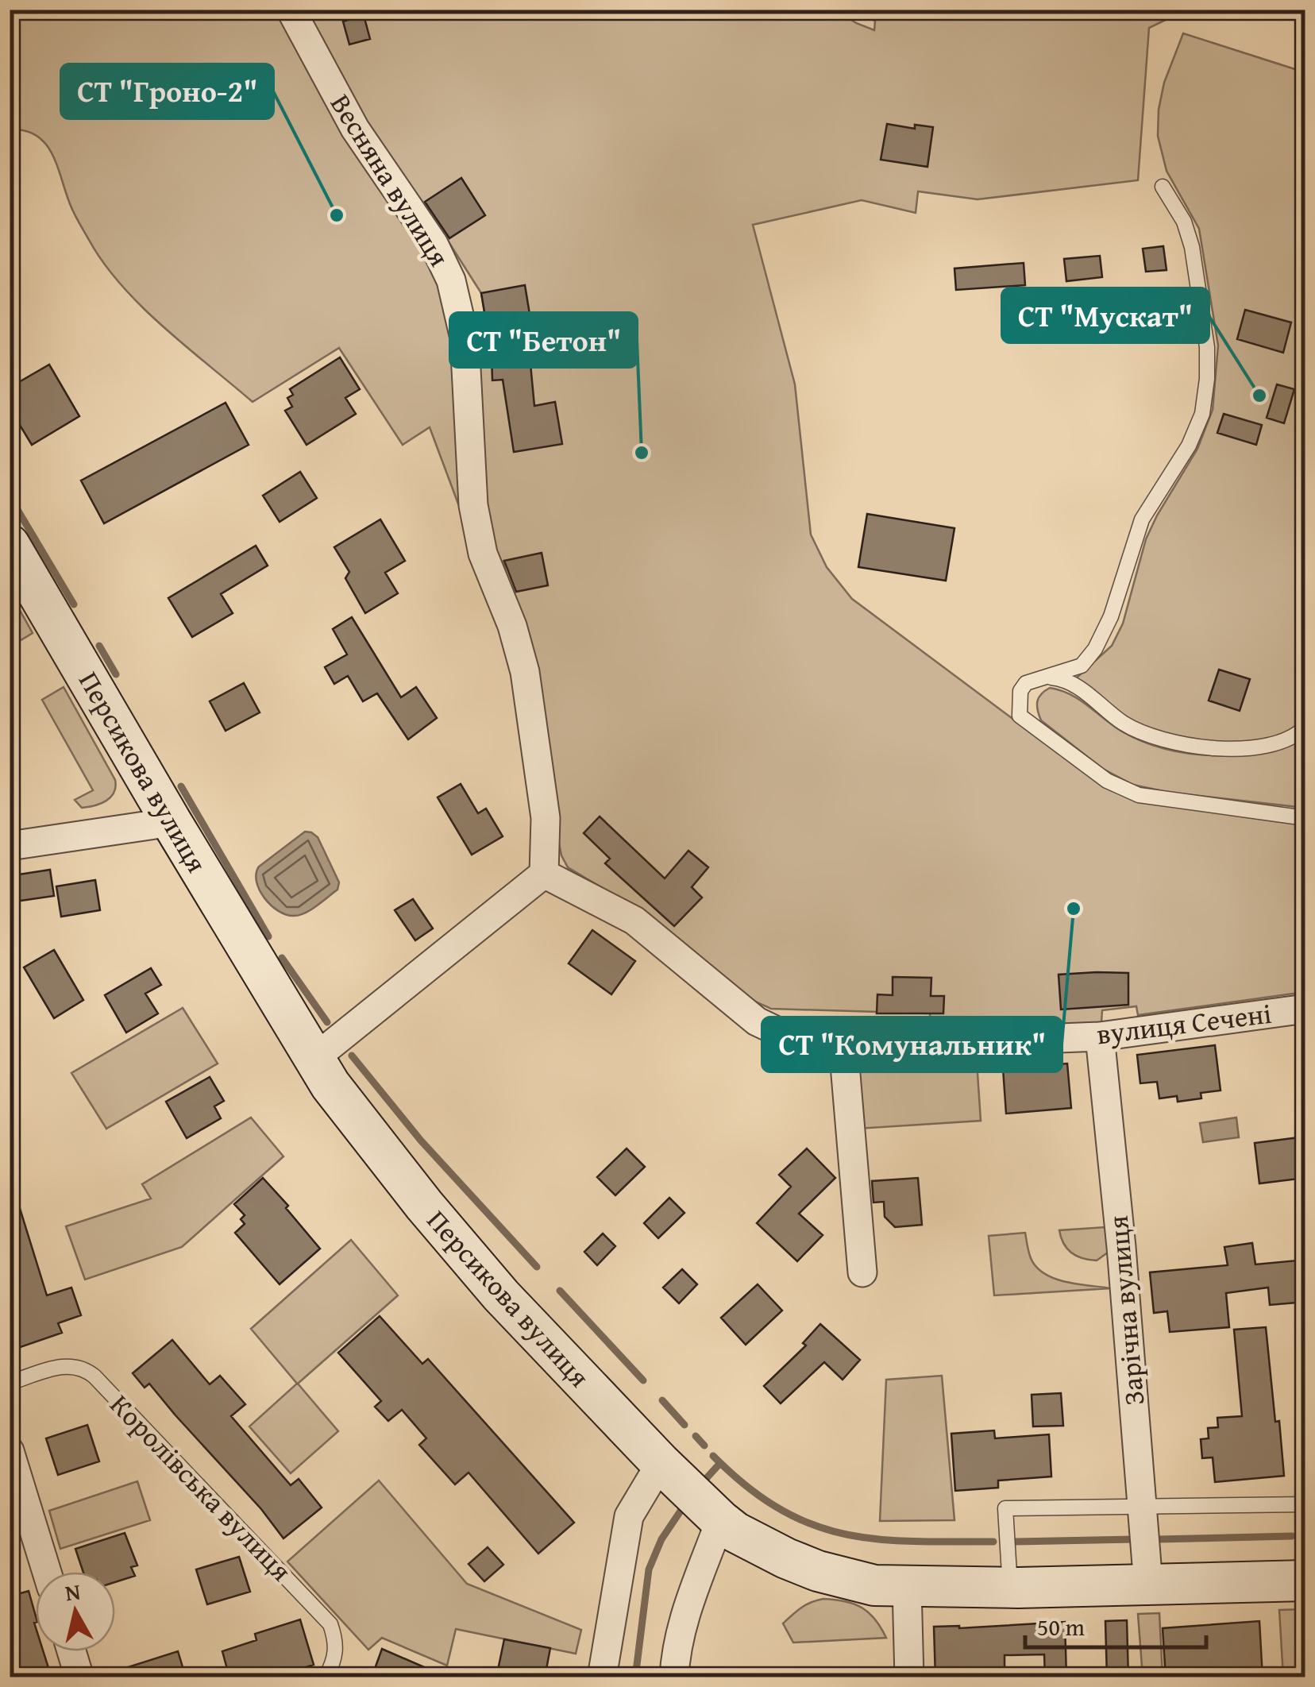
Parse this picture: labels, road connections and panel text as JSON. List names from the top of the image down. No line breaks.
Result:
{"streets":{"main road":["Персикова вулиця"],"street":["Весняна вулиця","вулиця Сечені","Зарічна вулиця"],"lane":["Королівська вулиця"]},"crossings":[["Весняна вулиця","вулиця Сечені"],["Персикова вулиця","Зарічна вулиця"],["вулиця Сечені","Зарічна вулиця"]],"places":["СТ \"Гроно-2\"","СТ \"Мускат\"","СТ \"Бетон\"","СТ \"Комунальник\""],"scale_bar":"50 m","north":"top"}
